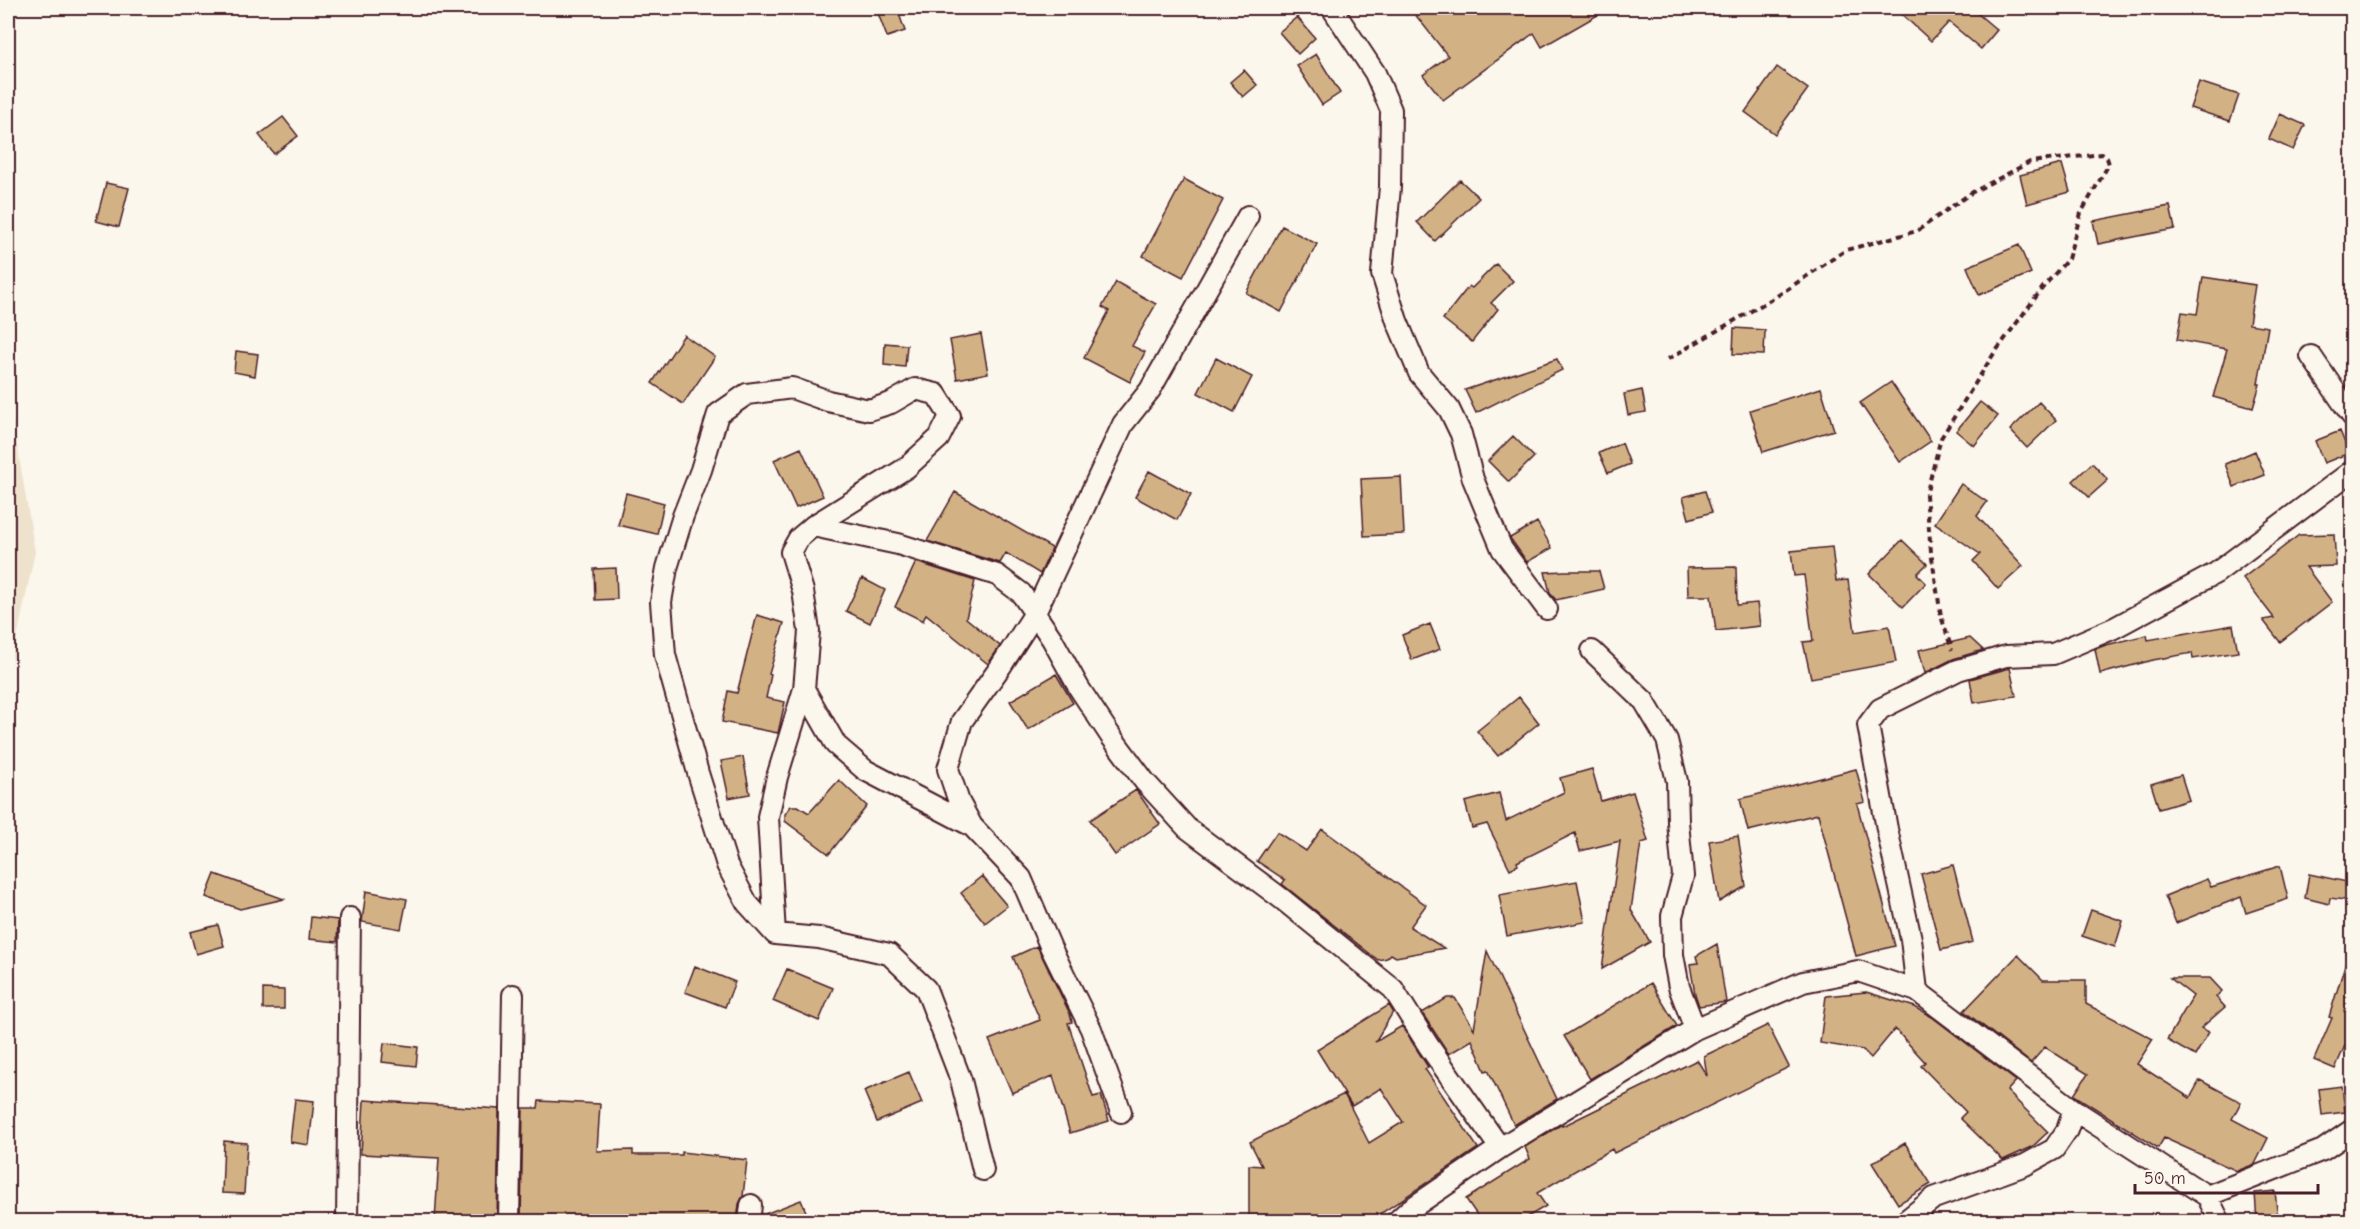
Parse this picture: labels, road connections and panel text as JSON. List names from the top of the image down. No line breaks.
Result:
{"scale_bar":"50 m"}
